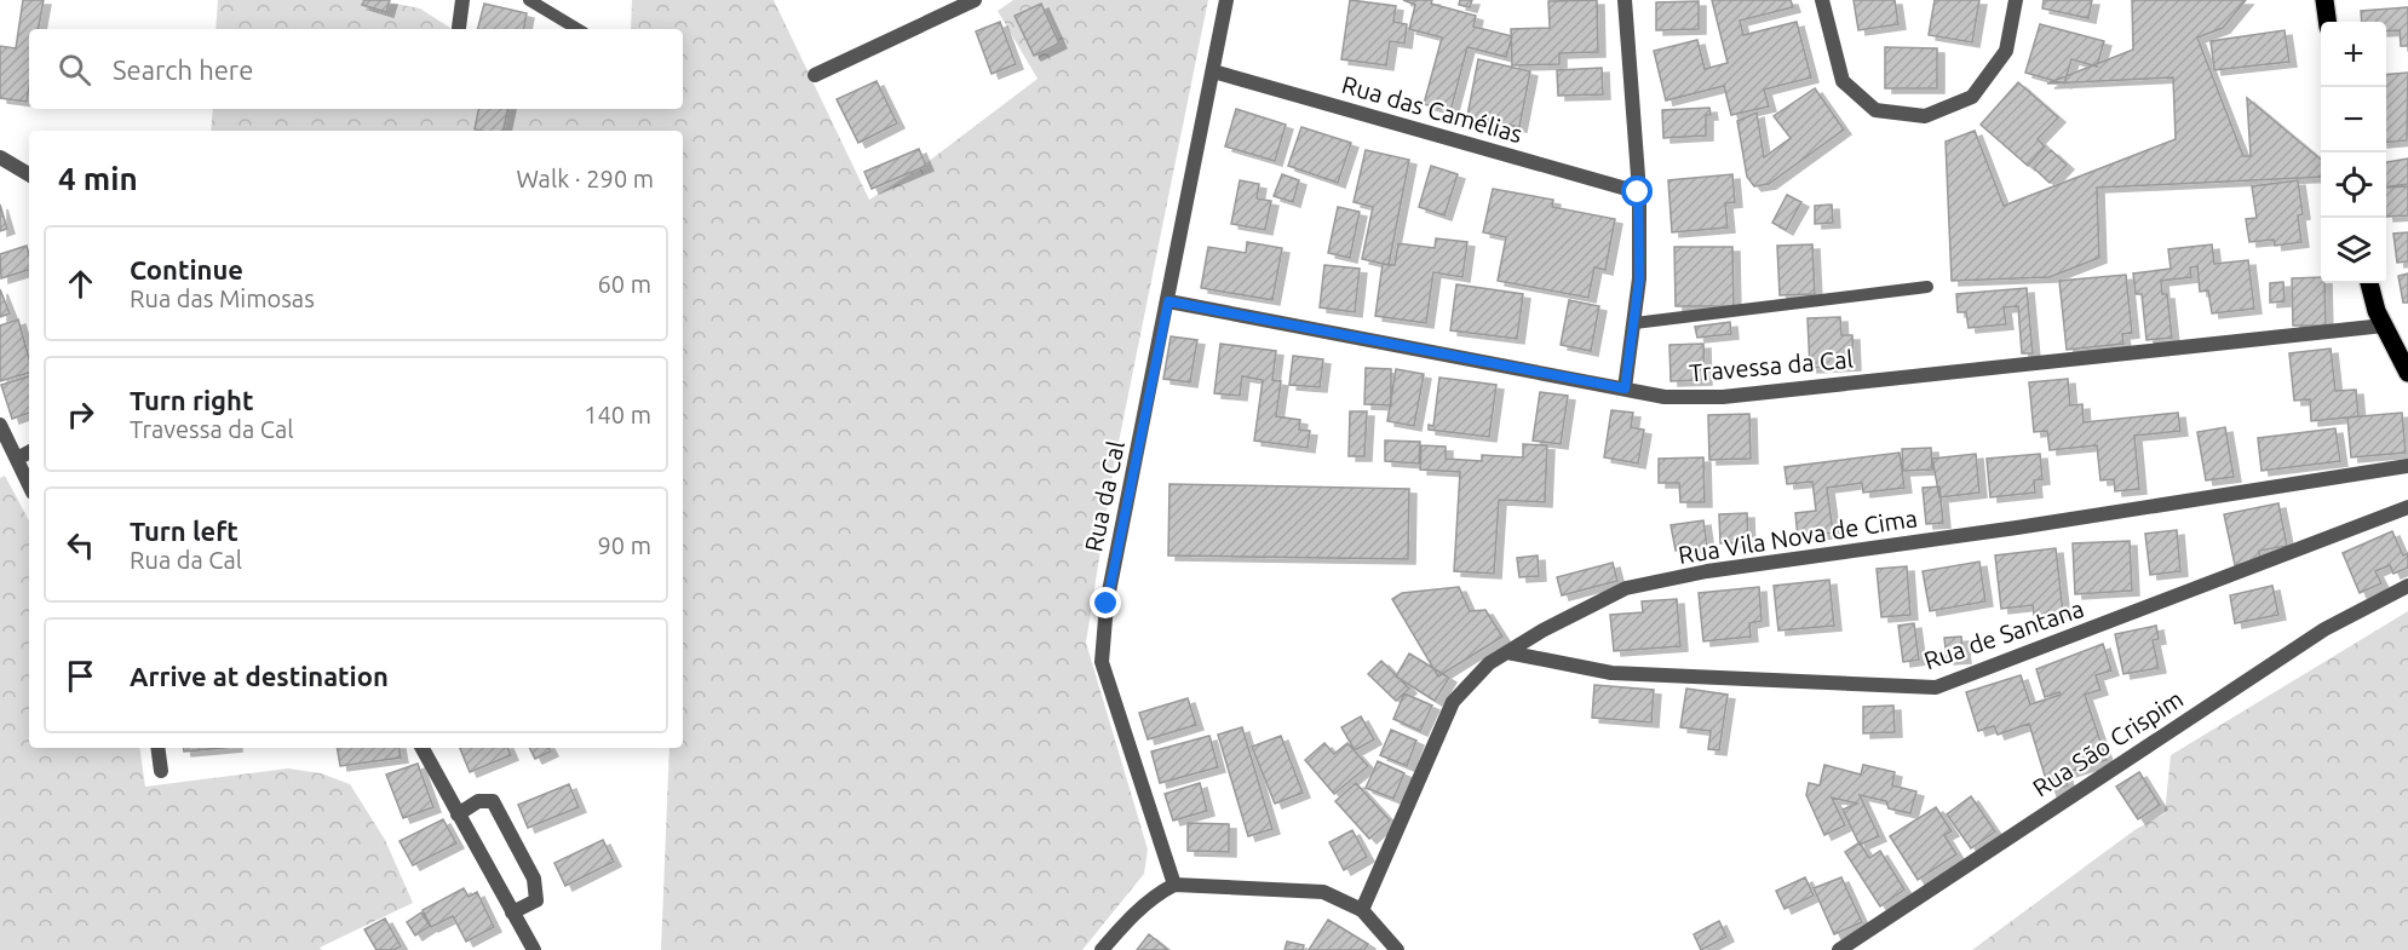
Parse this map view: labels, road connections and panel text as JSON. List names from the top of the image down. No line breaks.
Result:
{"streets":{"street":["Rua das Camélias","Travessa da Cal","Rua da Cal","Rua Vila Nova de Cima","Rua de Santana","Rua São Crispim"]},"crossings":[["Rua das Camélias","Rua da Cal"],["Travessa da Cal","Rua da Cal"],["Rua Vila Nova de Cima","Rua de Santana"]],"page":{"map_buttons":["+","−"],"search":"Search here","heading":["4 min","Walk · 290 m"],"list":[["Continue","Rua das Mimosas","60 m"],["Turn right","Travessa da Cal","140 m"],["Turn left","Rua da Cal","90 m"],"Arrive at destination"]}}
